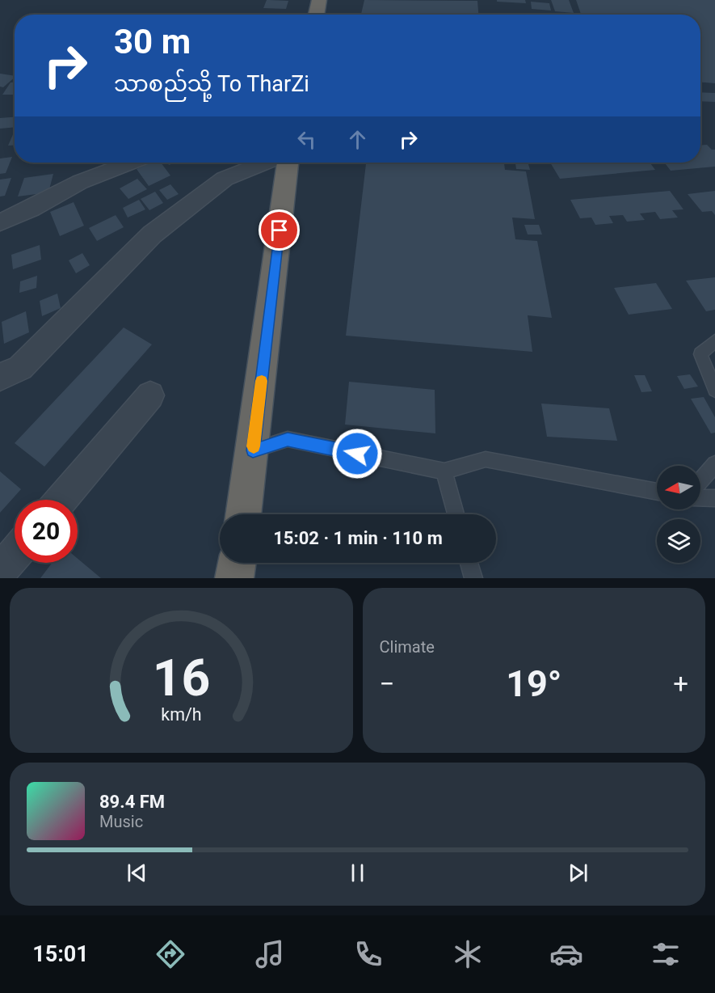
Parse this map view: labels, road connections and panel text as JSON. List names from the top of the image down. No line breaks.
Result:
{"north":"left","page":{"turn":["30 m","သာစည်သို့ To TharZi"],"limit":"20","trip":"15:02 · 1 min · 110 m","tile":"Climate","heat":["−","19°","+"],"song":["89.4 FM","Music"],"tabs":"15:01","gauge":["16","km/h"]}}
